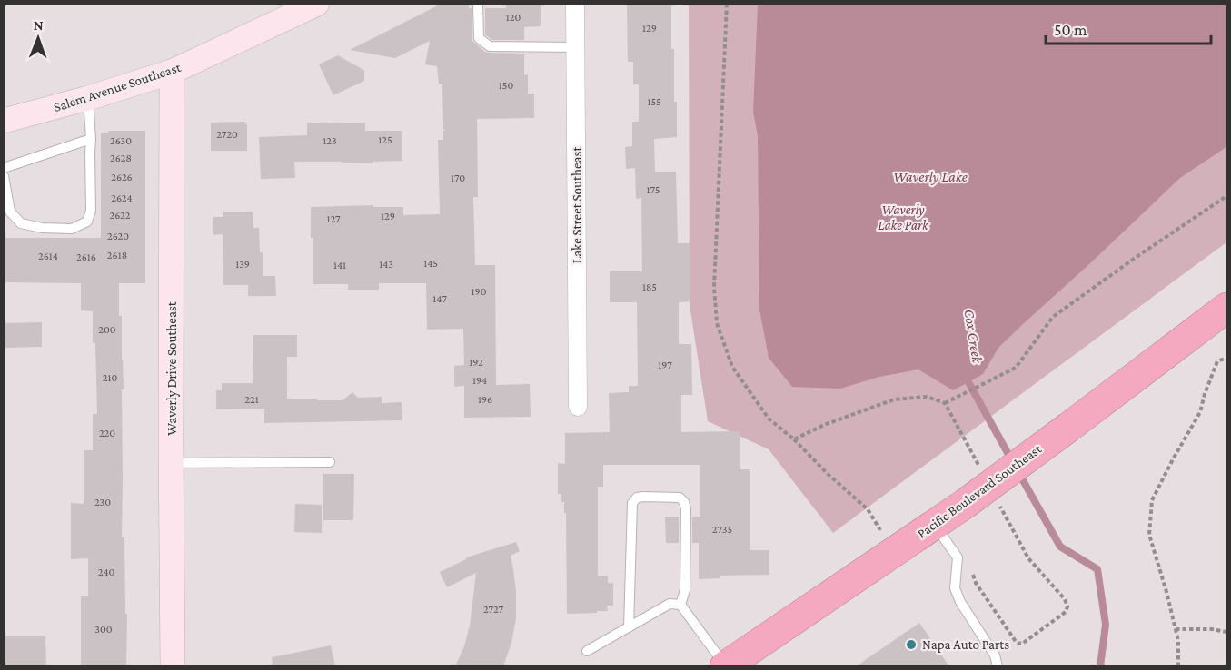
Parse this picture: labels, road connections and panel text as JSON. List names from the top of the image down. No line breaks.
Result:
{"streets":{"highway":["Pacific Boulevard Southeast"],"street":["Salem Avenue Southeast","Lake Street Southeast","Waverly Drive Southeast"]},"crossings":[["Salem Avenue Southeast","Waverly Drive Southeast"]],"water":["Waverly Lake","Cox Creek"],"parks":["Waverly Lake Park"],"places":["Napa Auto Parts"],"house_numbers":["120","129","150","155","2720","125","2630","123","2628","2626","170","175","2624","2622","129","127","2620","2618","2614","2616","145","139","143","141","185","190","147","200","192","197","210","194","221","196","220","230","2735","240","2727","300"],"scale_bar":"50 m","north":"top"}
